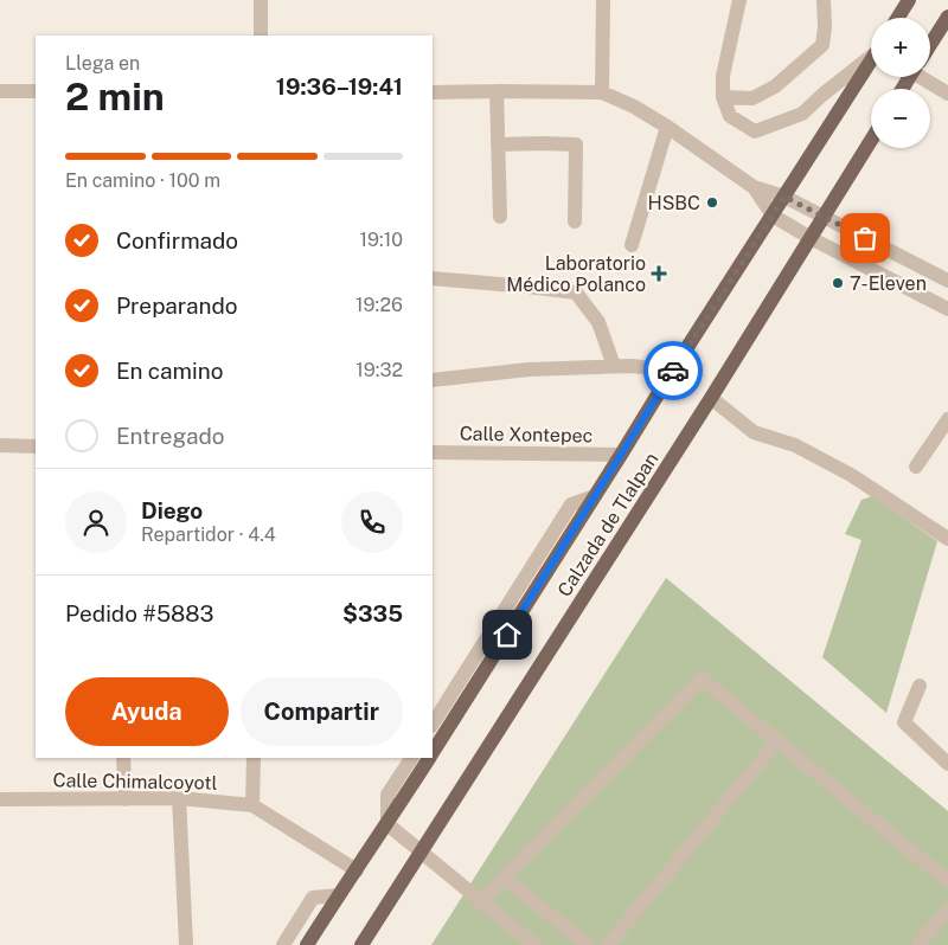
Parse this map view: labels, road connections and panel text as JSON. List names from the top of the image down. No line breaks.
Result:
{"streets":{"main road":["Calzada de Tlalpan"],"street":["Calle Xontepec","Calle Chimalcoyotl"]},"crossings":[["Calle Xontepec","Calzada de Tlalpan"],["Calzada de Tlalpan","Calle Chimalcoyotl"]],"places":{"other":["HSBC","7-Eleven"],"health":["Laboratorio Médico Polanco"]},"page":{"map_buttons":["+","−"],"heading":["2 min","Llega en","19:36–19:41"],"panel":["Diego","Repartidor · 4.4","Pedido #5883","$335"],"bar":"En camino · 100 m","list":[["Confirmado","19:10"],["Preparando","19:26"],["En camino","19:32"],"Entregado"],"buttons":["Ayuda","Compartir"]}}
